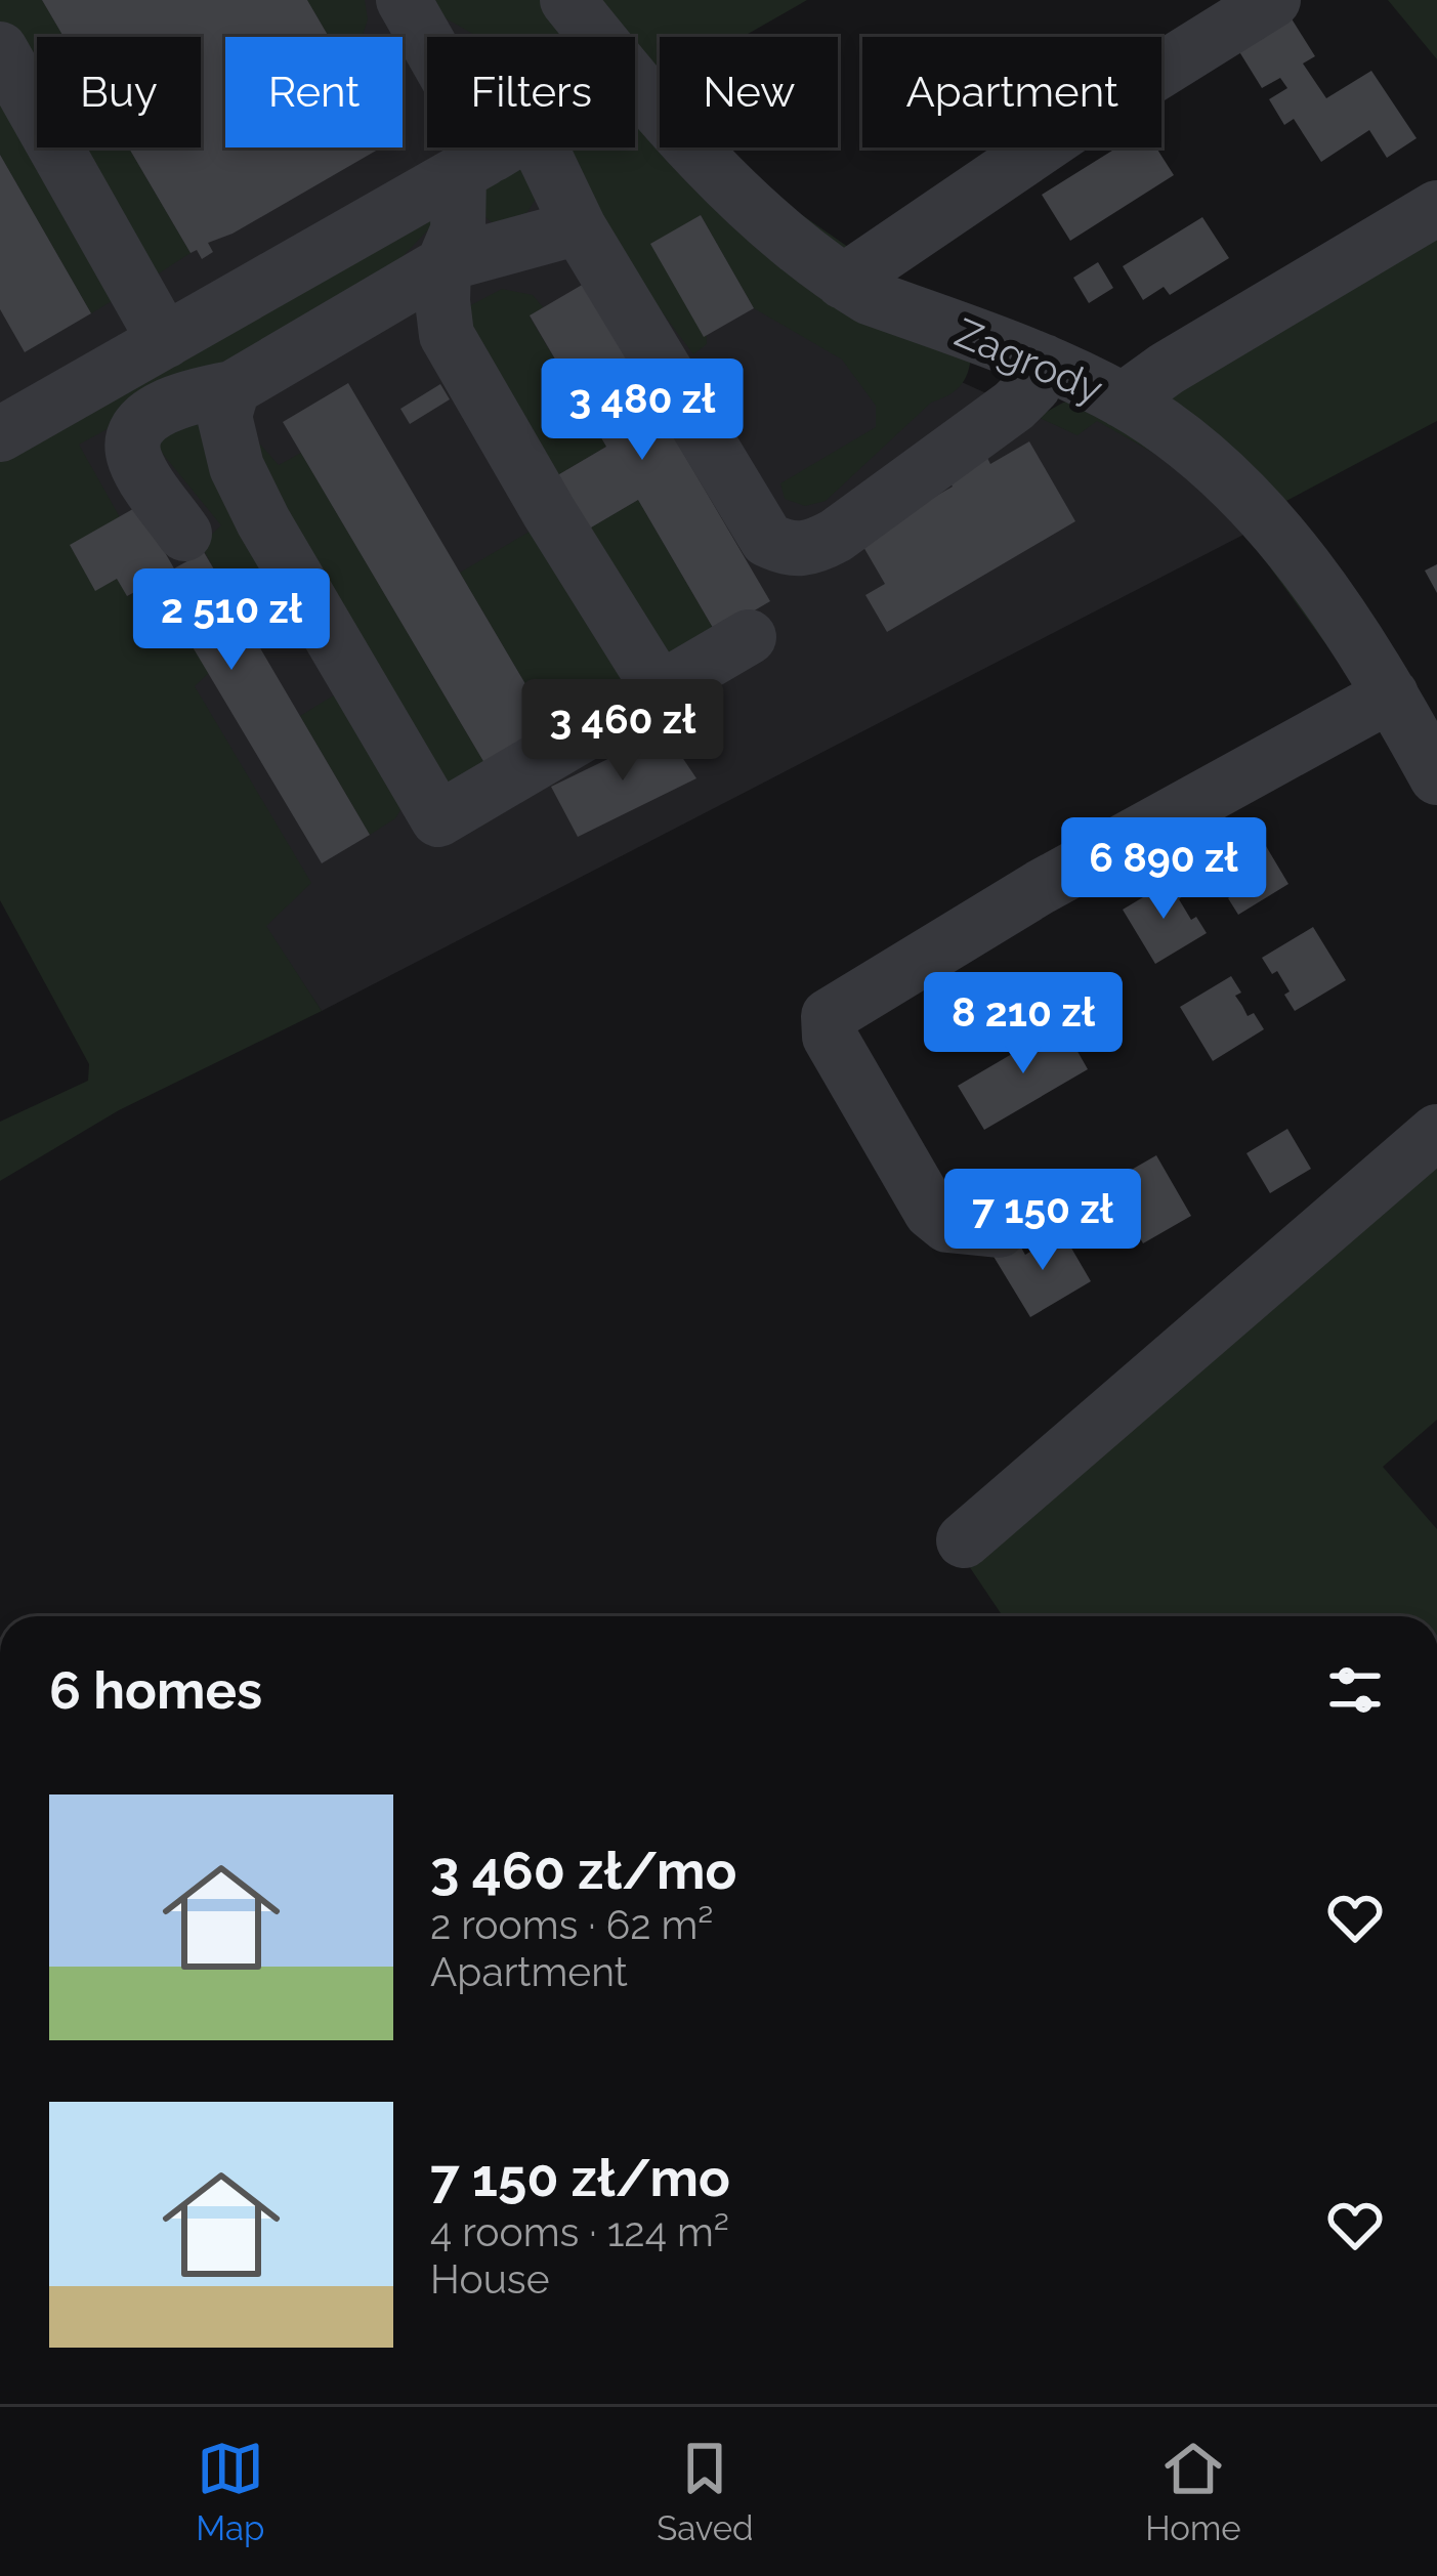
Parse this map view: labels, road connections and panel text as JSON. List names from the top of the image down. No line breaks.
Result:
{"streets":{"street":["Zagrody"]},"page":{"chip":["Buy","Rent","Filters","New","Apartment"],"price":["3 480 zł","2 510 zł","3 460 zł","6 890 zł","8 210 zł","7 150 zł"],"heading":"6 homes","list":[{"name":"3 460 zł/mo","note":"2 rooms · 62 m² · Apartment"},{"name":"7 150 zł/mo","note":"4 rooms · 124 m² · House"}],"tabs":["Map","Saved","Home"]}}
